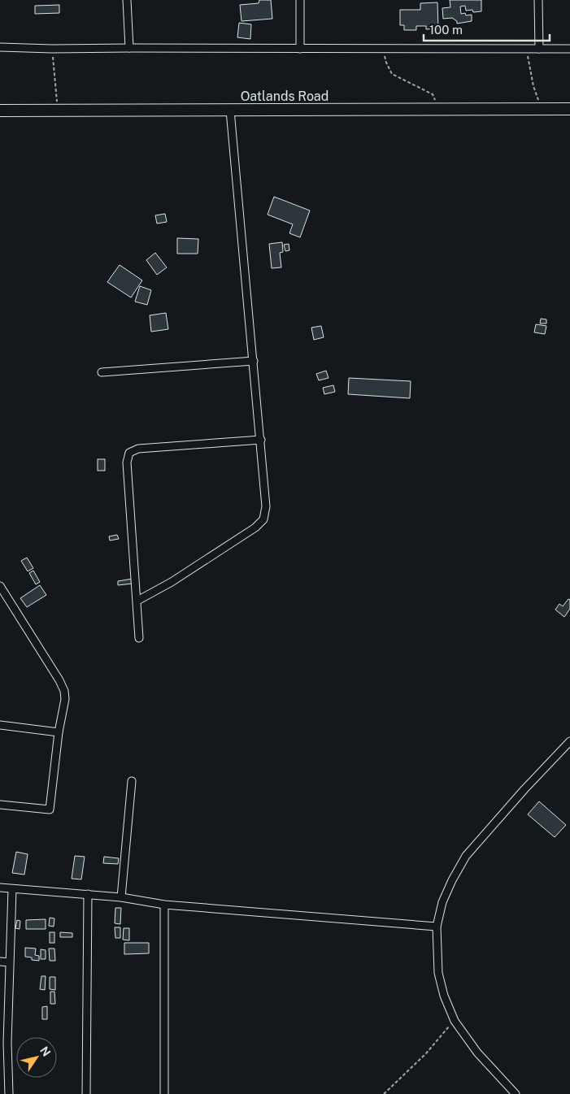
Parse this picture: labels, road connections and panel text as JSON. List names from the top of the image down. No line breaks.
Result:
{"streets":{"street":["Oatlands Road"]},"scale_bar":"100 m","north":"top right"}
